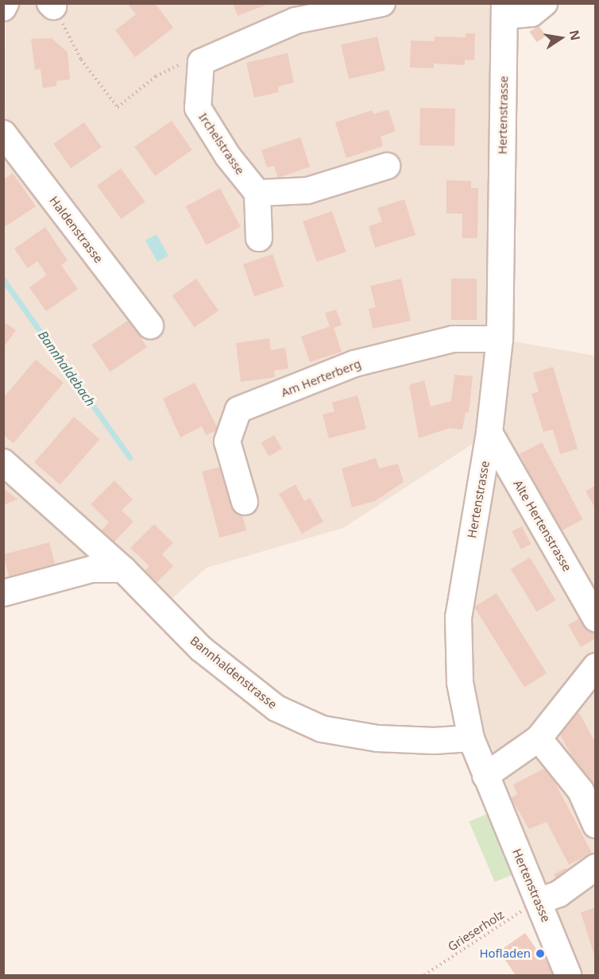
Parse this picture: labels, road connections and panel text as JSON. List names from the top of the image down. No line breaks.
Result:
{"streets":{"street":["Hertenstrasse","Irchelstrasse","Haldenstrasse","Am Herterberg","Alte Hertenstrasse","Bannhaldenstrasse"],"path":["Grieserholz"]},"crossings":[["Hertenstrasse","Am Herterberg"],["Hertenstrasse","Alte Hertenstrasse"],["Hertenstrasse","Bannhaldenstrasse"],["Hertenstrasse","Grieserholz"]],"water":["Bannhaldebach"],"places":["Hofladen"],"north":"right"}
